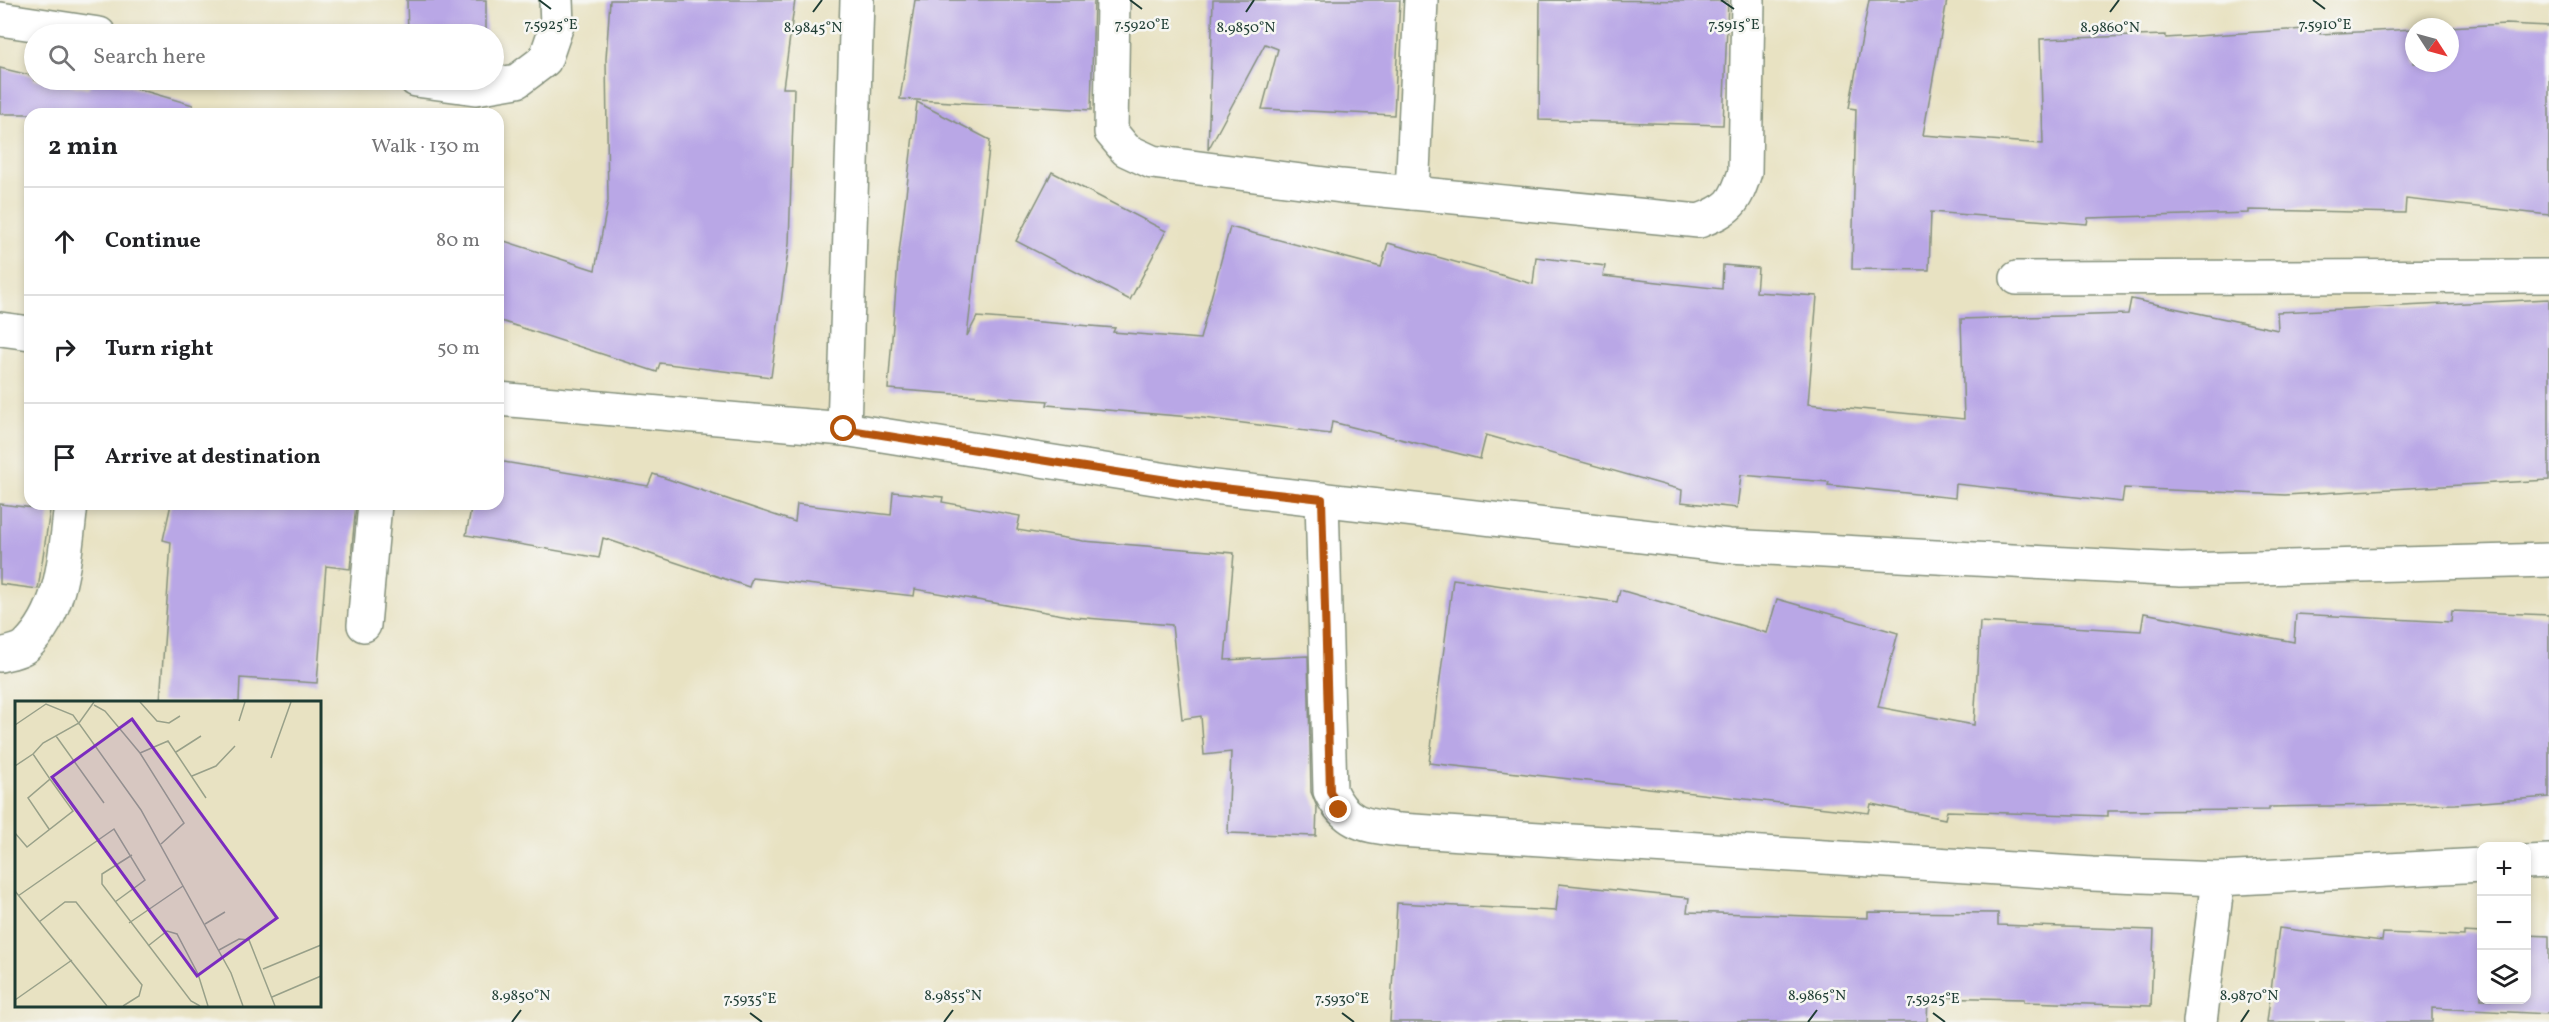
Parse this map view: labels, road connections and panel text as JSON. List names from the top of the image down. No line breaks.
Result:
{"north":"bottom right","page":{"search":"Search here","heading":["2 min","Walk · 130 m"],"list":[["Continue","80 m"],["Turn right","50 m"],"Arrive at destination"],"map_buttons":["+","−"]},"coordinates":["7.5925°E","7.5920°E","7.5915°E","7.5910°E","8.9845°N","8.9850°N","8.9860°N","8.9855°N","8.9865°N","8.9870°N","7.5935°E","7.5930°E"]}
